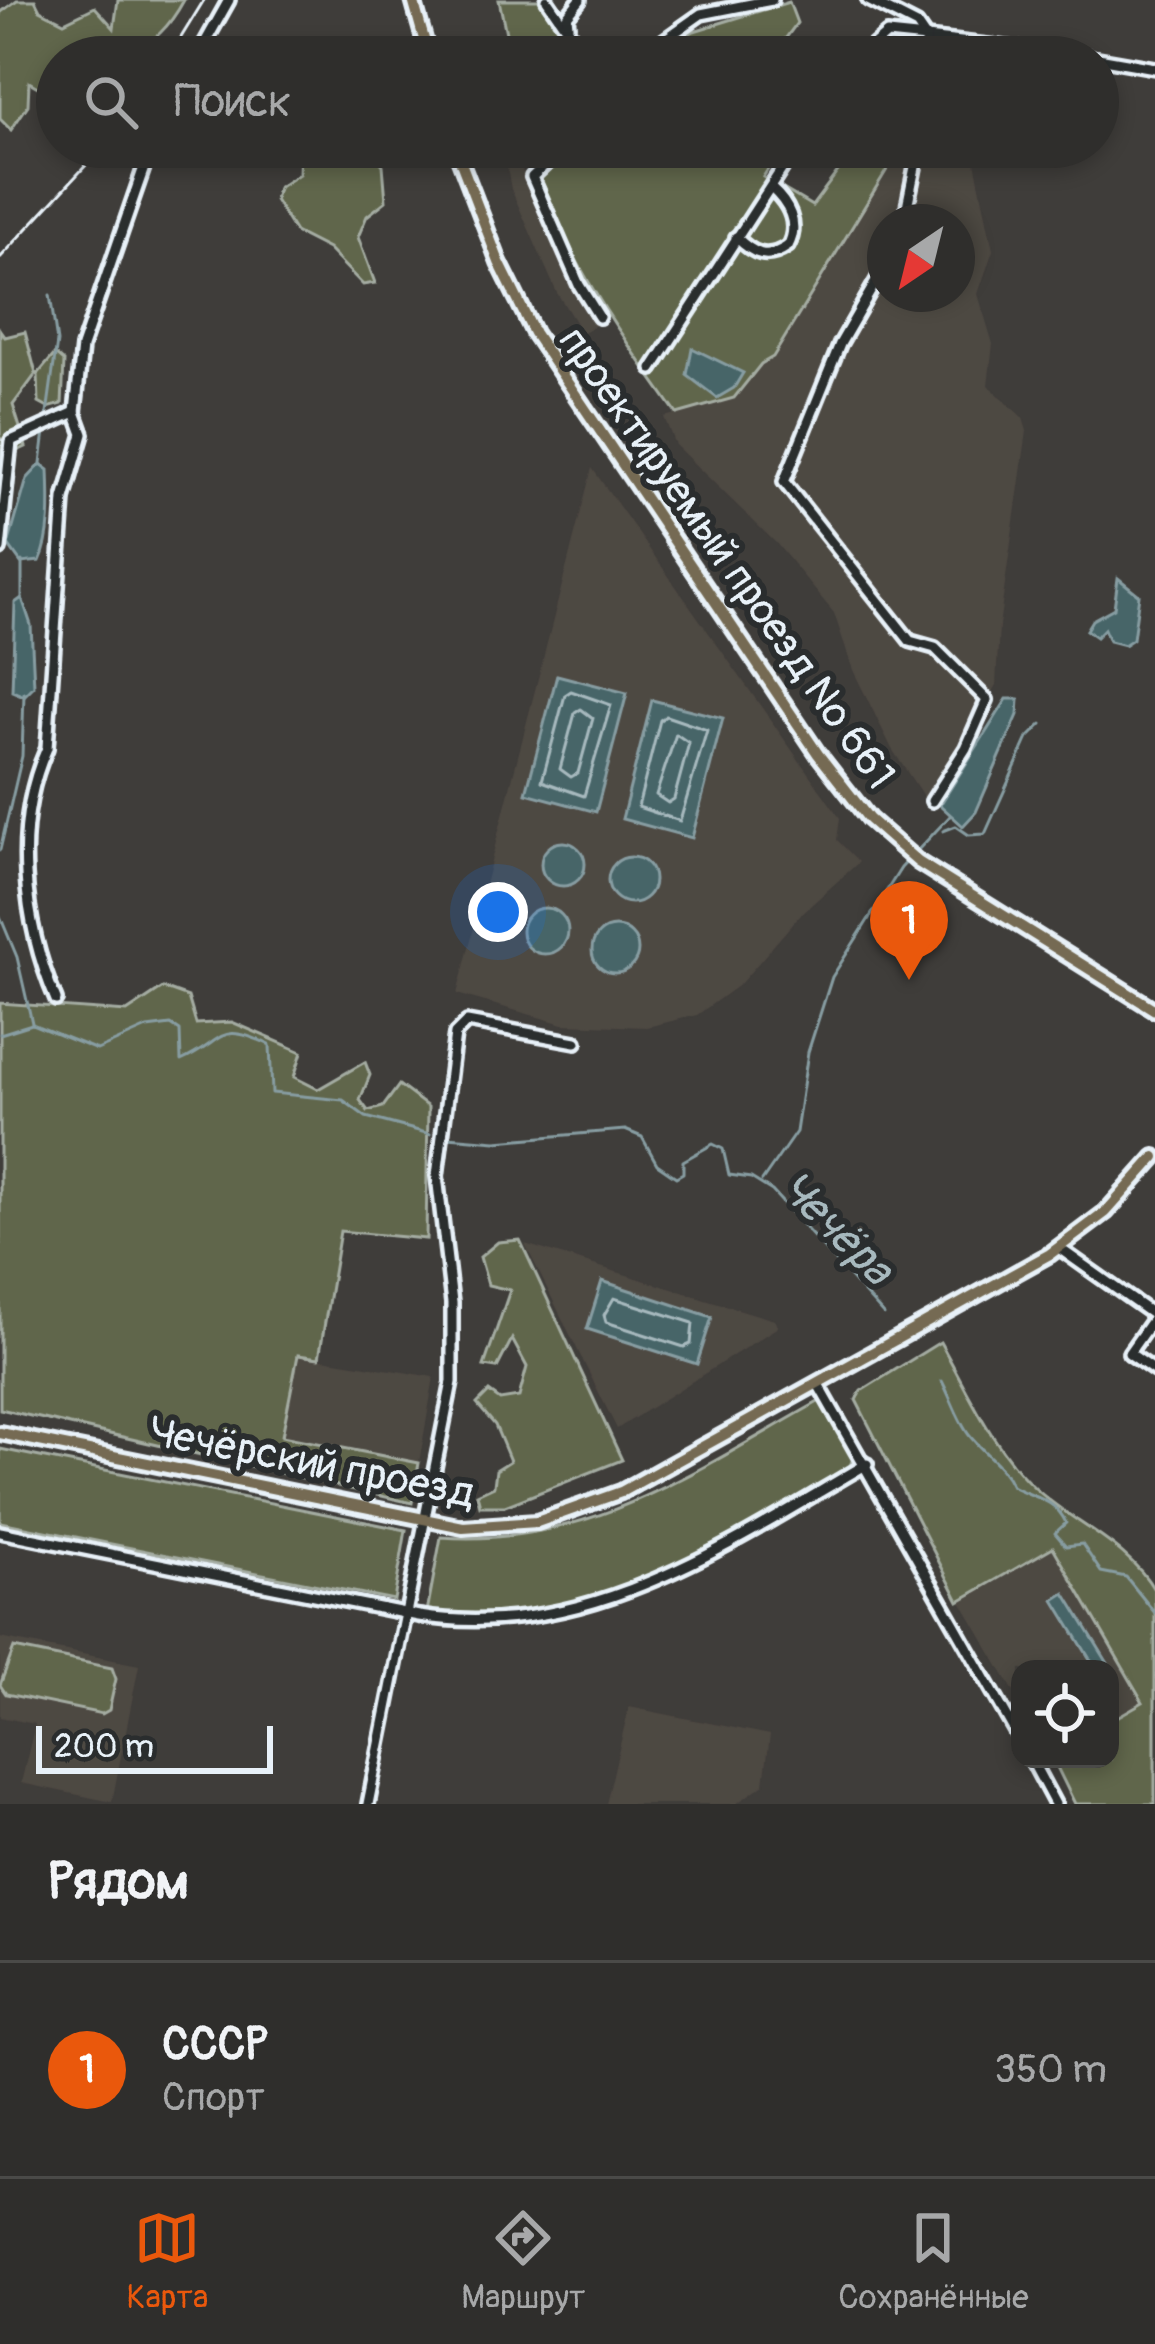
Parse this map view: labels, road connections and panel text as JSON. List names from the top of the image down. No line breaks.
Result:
{"streets":{"main road":["проектируемый проезд № 661","Чечёрский проезд"]},"water":["Чечёра"],"scale_bar":"200 m","north":"bottom left","page":{"search":"Поиск","pins":"1","scale":"200 m","heading":"Рядом","list":[{"mark":"1","name":"СССР","note":"Спорт","value":"350 m"}],"nav":["Карта","Маршрут","Сохранённые"]}}
